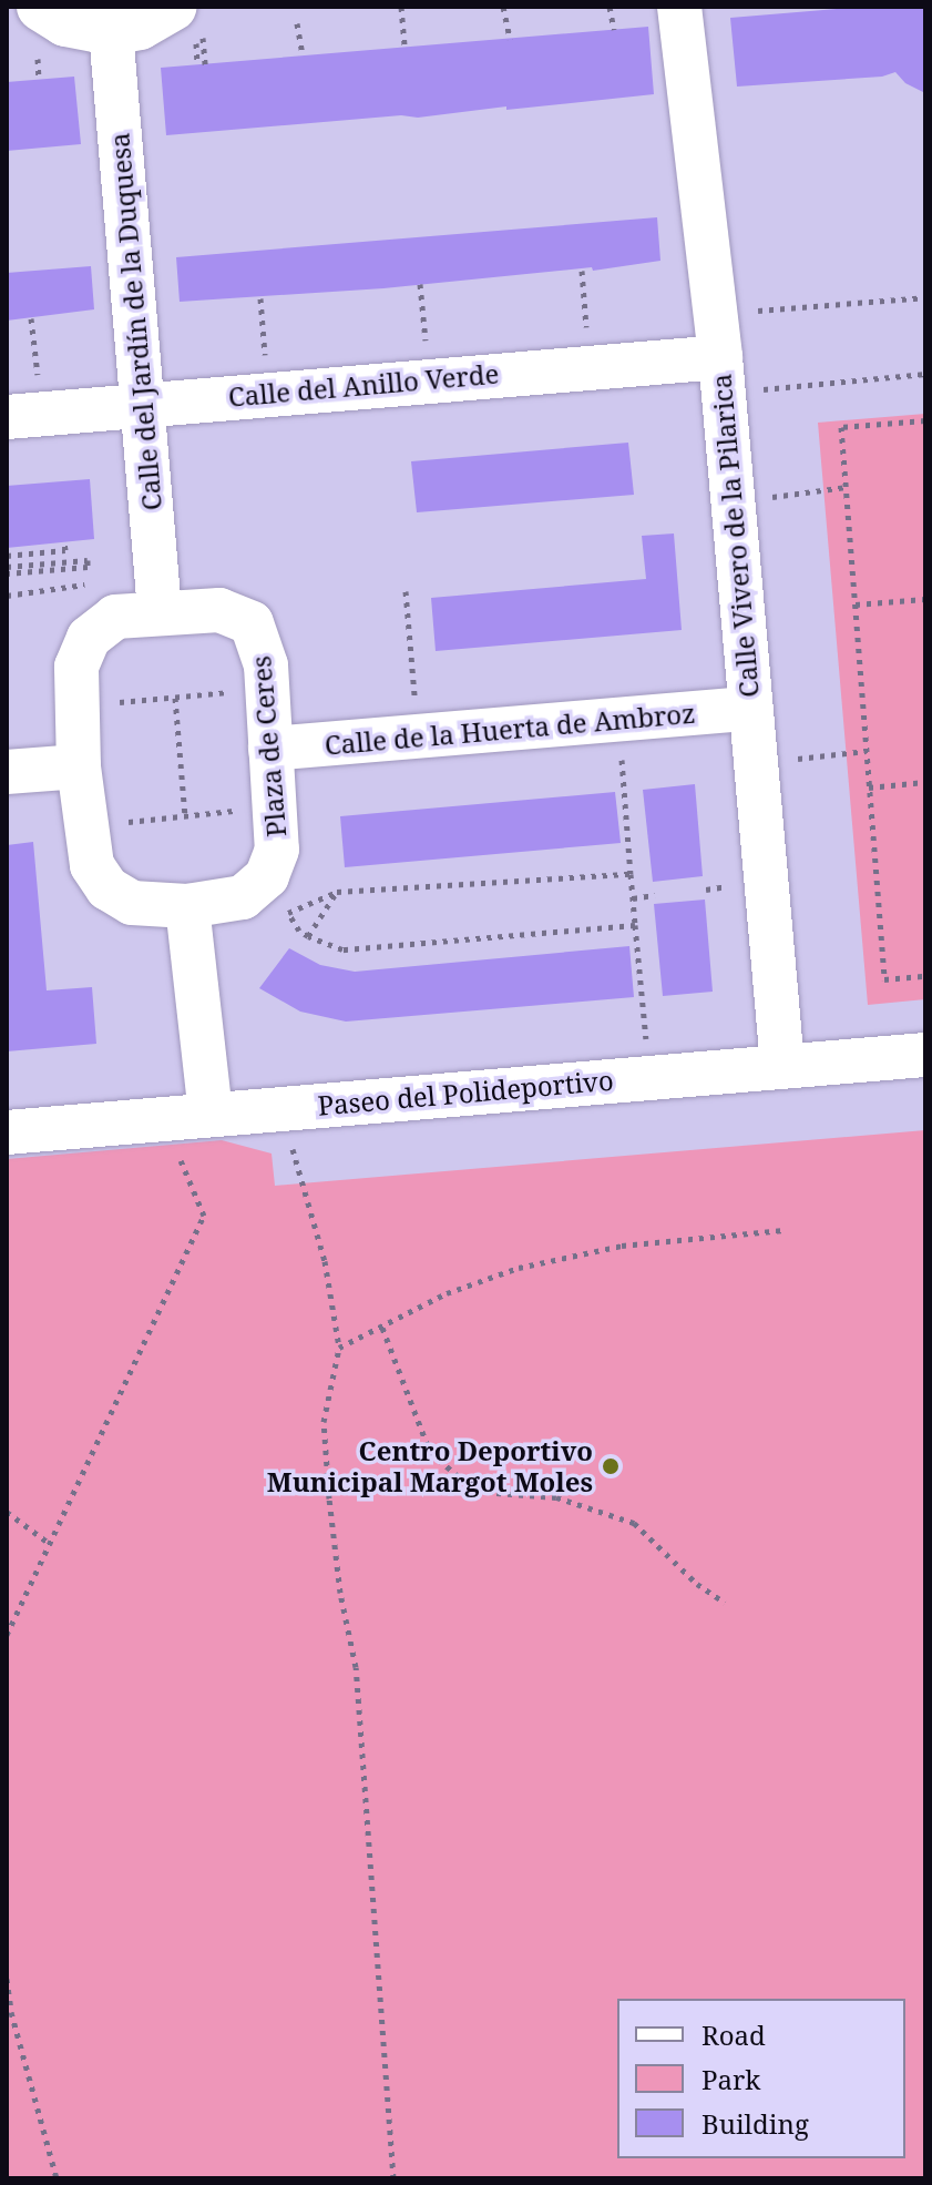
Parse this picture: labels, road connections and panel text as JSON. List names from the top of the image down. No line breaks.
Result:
{"streets":{"street":["Calle del Jardín de la Duquesa","Calle del Anillo Verde","Calle Vivero de la Pilarica","Calle de la Huerta de Ambroz","Plaza de Ceres","Paseo del Polideportivo"]},"crossings":[["Calle del Jardín de la Duquesa","Calle del Anillo Verde"],["Calle del Jardín de la Duquesa","Plaza de Ceres"],["Calle del Anillo Verde","Calle Vivero de la Pilarica"],["Calle Vivero de la Pilarica","Calle de la Huerta de Ambroz"],["Calle Vivero de la Pilarica","Paseo del Polideportivo"],["Calle de la Huerta de Ambroz","Plaza de Ceres"]],"places":["Centro Deportivo Municipal Margot Moles"],"legend":["Road","Park","Building"]}
